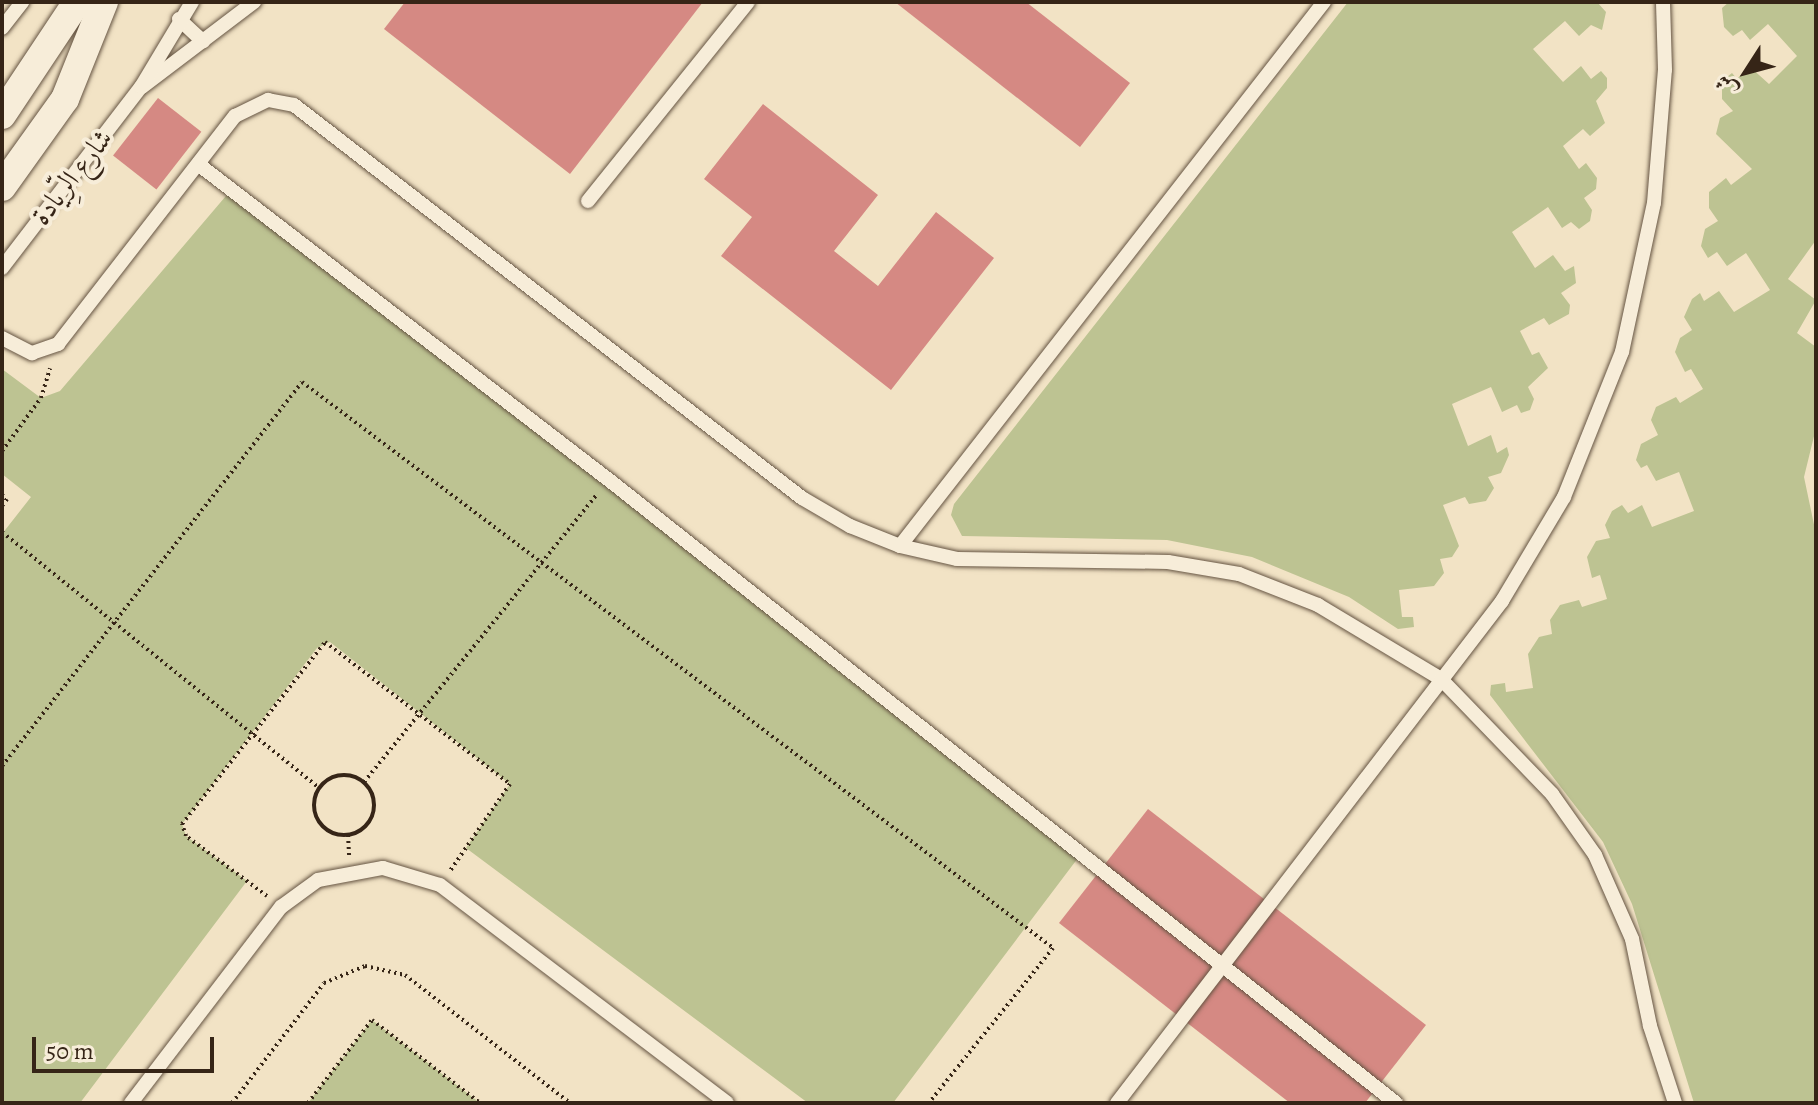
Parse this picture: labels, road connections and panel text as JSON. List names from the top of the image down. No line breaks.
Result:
{"streets":{"street":["شارع الرِّيادة"]},"scale_bar":"50 m","north":"bottom left"}
